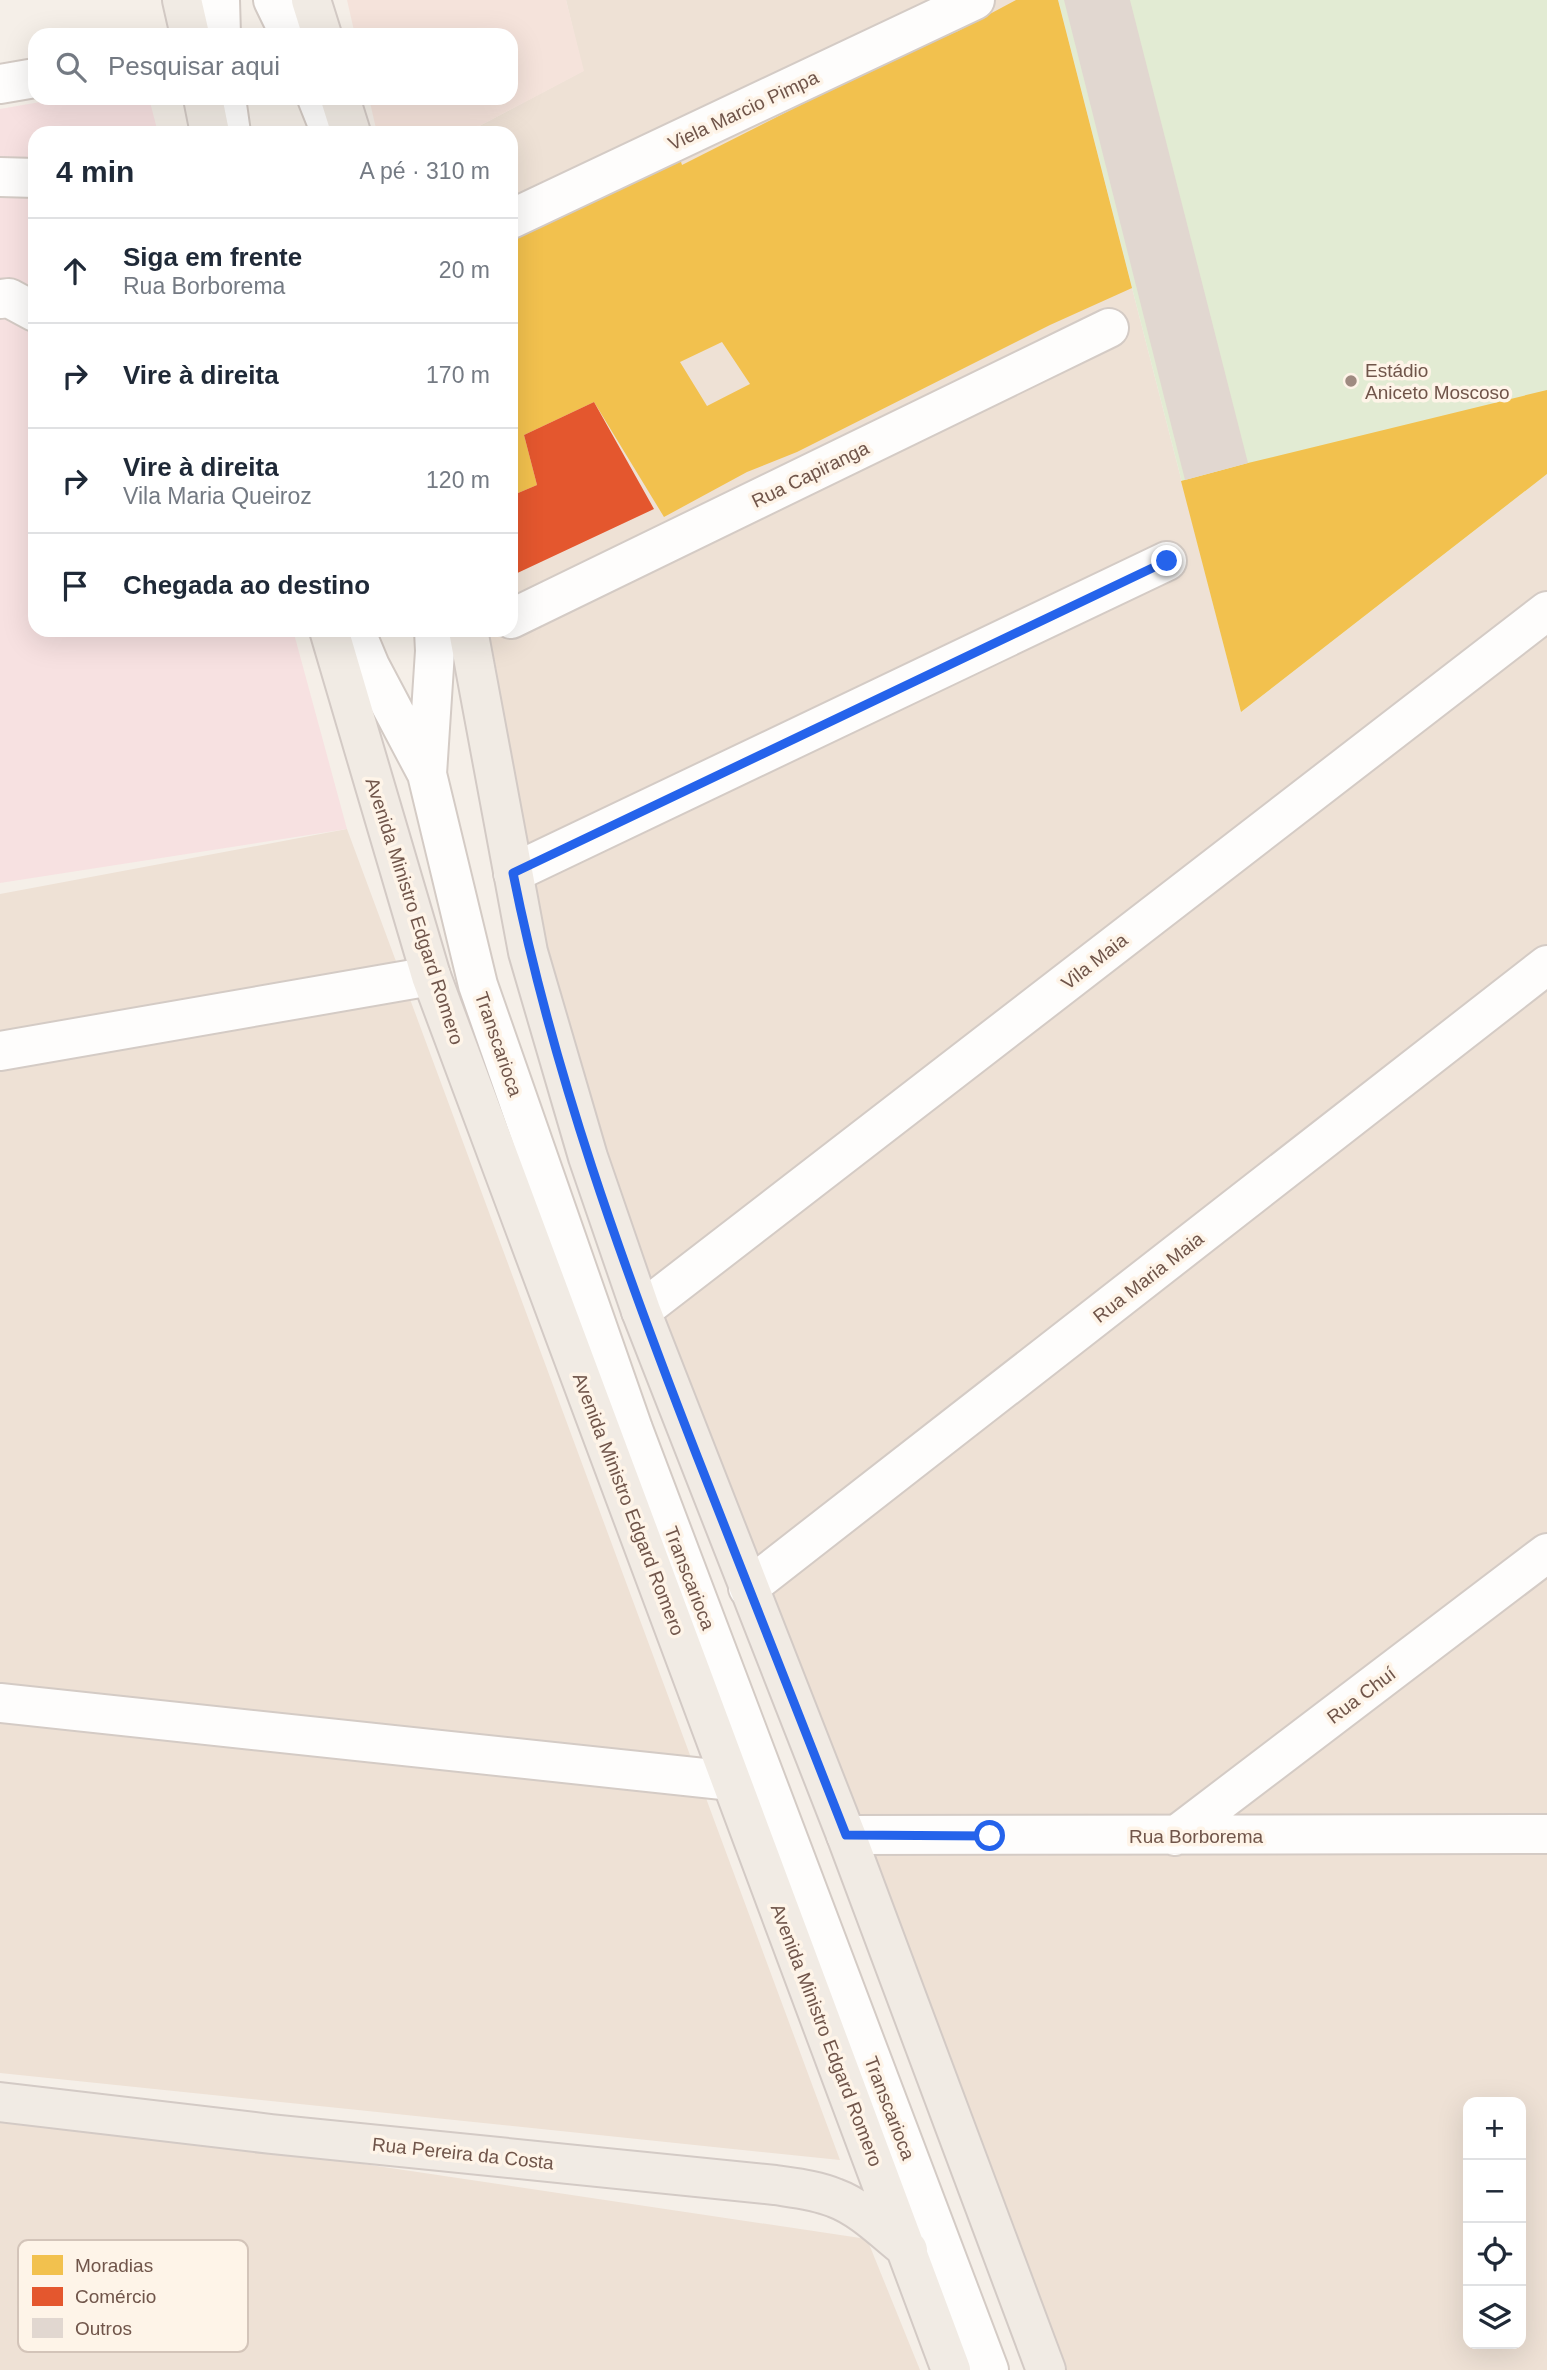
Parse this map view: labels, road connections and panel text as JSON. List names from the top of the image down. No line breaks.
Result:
{"streets":{"main road":["Avenida Ministro Edgard Romero","Rua Pereira da Costa"],"street":["Viela Marcio Pimpa","Rua Capiranga","Vila Maia","Transcarioca","Rua Maria Maia","Rua Chuí","Rua Borborema"]},"crossings":[["Avenida Ministro Edgard Romero","Rua Pereira da Costa"],["Rua Chuí","Rua Borborema"]],"places":["Estádio Aniceto Moscoso"],"legend":["Moradias","Comércio","Outros"],"page":{"search":"Pesquisar aqui","heading":["4 min","A pé · 310 m"],"list":[["Siga em frente","Rua Borborema","20 m"],["Vire à direita","170 m"],["Vire à direita","Vila Maria Queiroz","120 m"],"Chegada ao destino"],"map_buttons":["+","−"]}}
